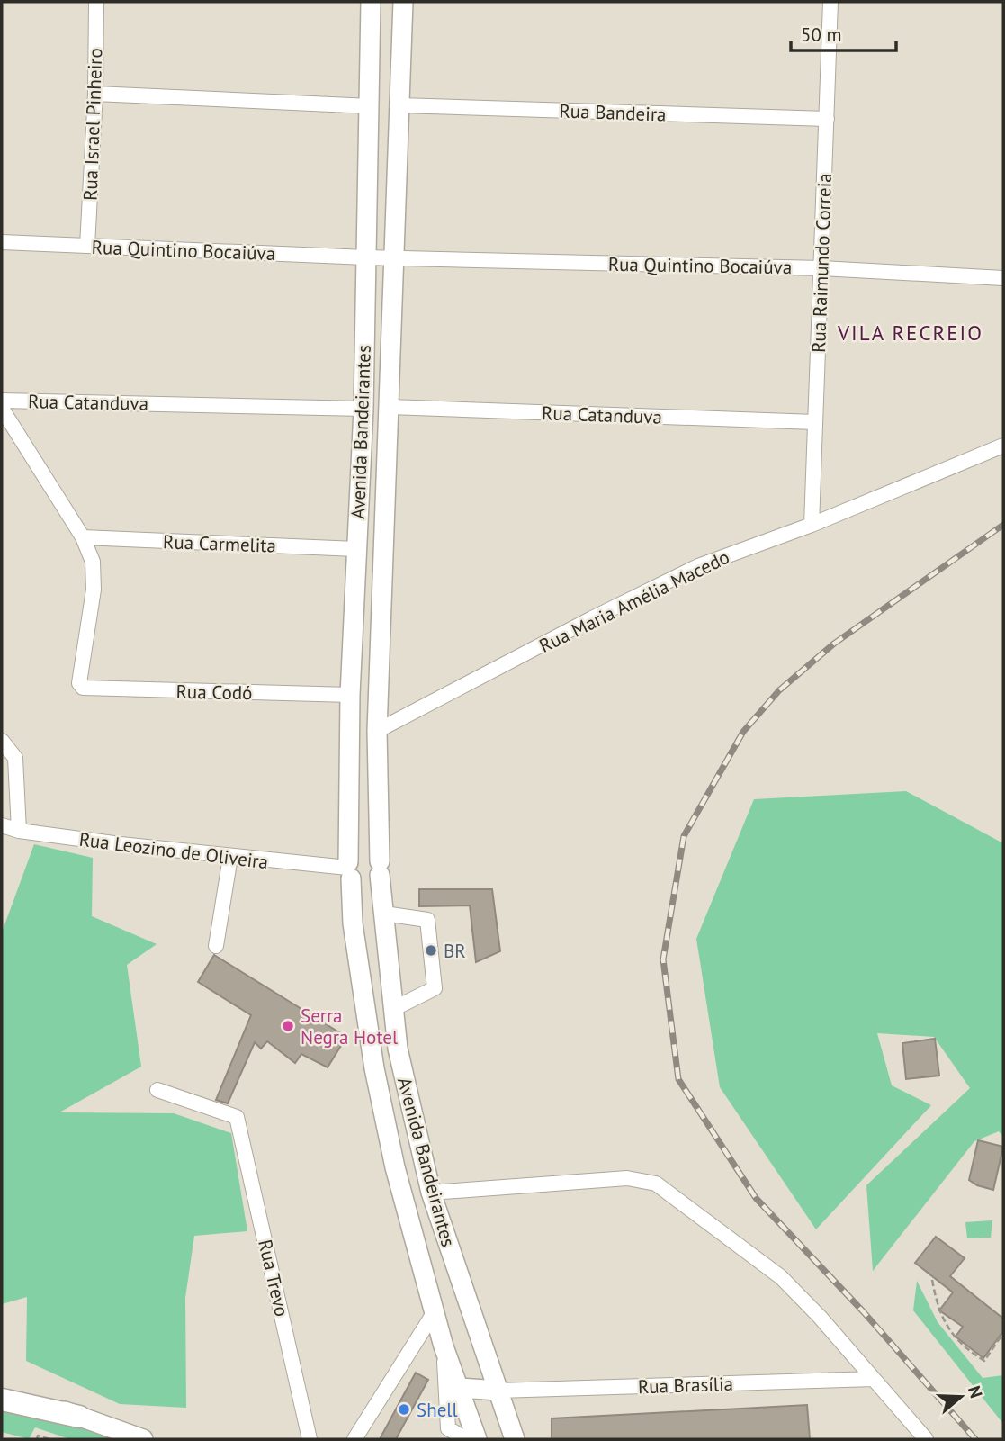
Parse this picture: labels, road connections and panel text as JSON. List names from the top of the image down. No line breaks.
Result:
{"streets":{"main road":["Avenida Bandeirantes"],"street":["Rua Bandeira","Rua Israel Pinheiro","Rua Quintino Bocaiúva","Rua Raimundo Correia","Rua Catanduva","Rua Carmelita","Rua Maria Amélia Macedo","Rua Codó","Rua Leozino de Oliveira","Rua Trevo","Rua Brasília"]},"crossings":[["Rua Bandeira","Rua Raimundo Correia"],["Rua Bandeira","Avenida Bandeirantes"],["Rua Israel Pinheiro","Rua Quintino Bocaiúva"],["Rua Quintino Bocaiúva","Rua Raimundo Correia"],["Rua Quintino Bocaiúva","Avenida Bandeirantes"],["Rua Raimundo Correia","Rua Catanduva"],["Rua Raimundo Correia","Rua Maria Amélia Macedo"],["Rua Catanduva","Avenida Bandeirantes"],["Avenida Bandeirantes","Rua Carmelita"],["Avenida Bandeirantes","Rua Maria Amélia Macedo"],["Avenida Bandeirantes","Rua Codó"],["Avenida Bandeirantes","Rua Leozino de Oliveira"],["Avenida Bandeirantes","Rua Brasília"],["Rua Carmelita","Rua Codó"]],"districts":["VILA RECREIO"],"places":["BR","Serra Negra Hotel","Shell"],"scale_bar":"50 m","north":"right"}
